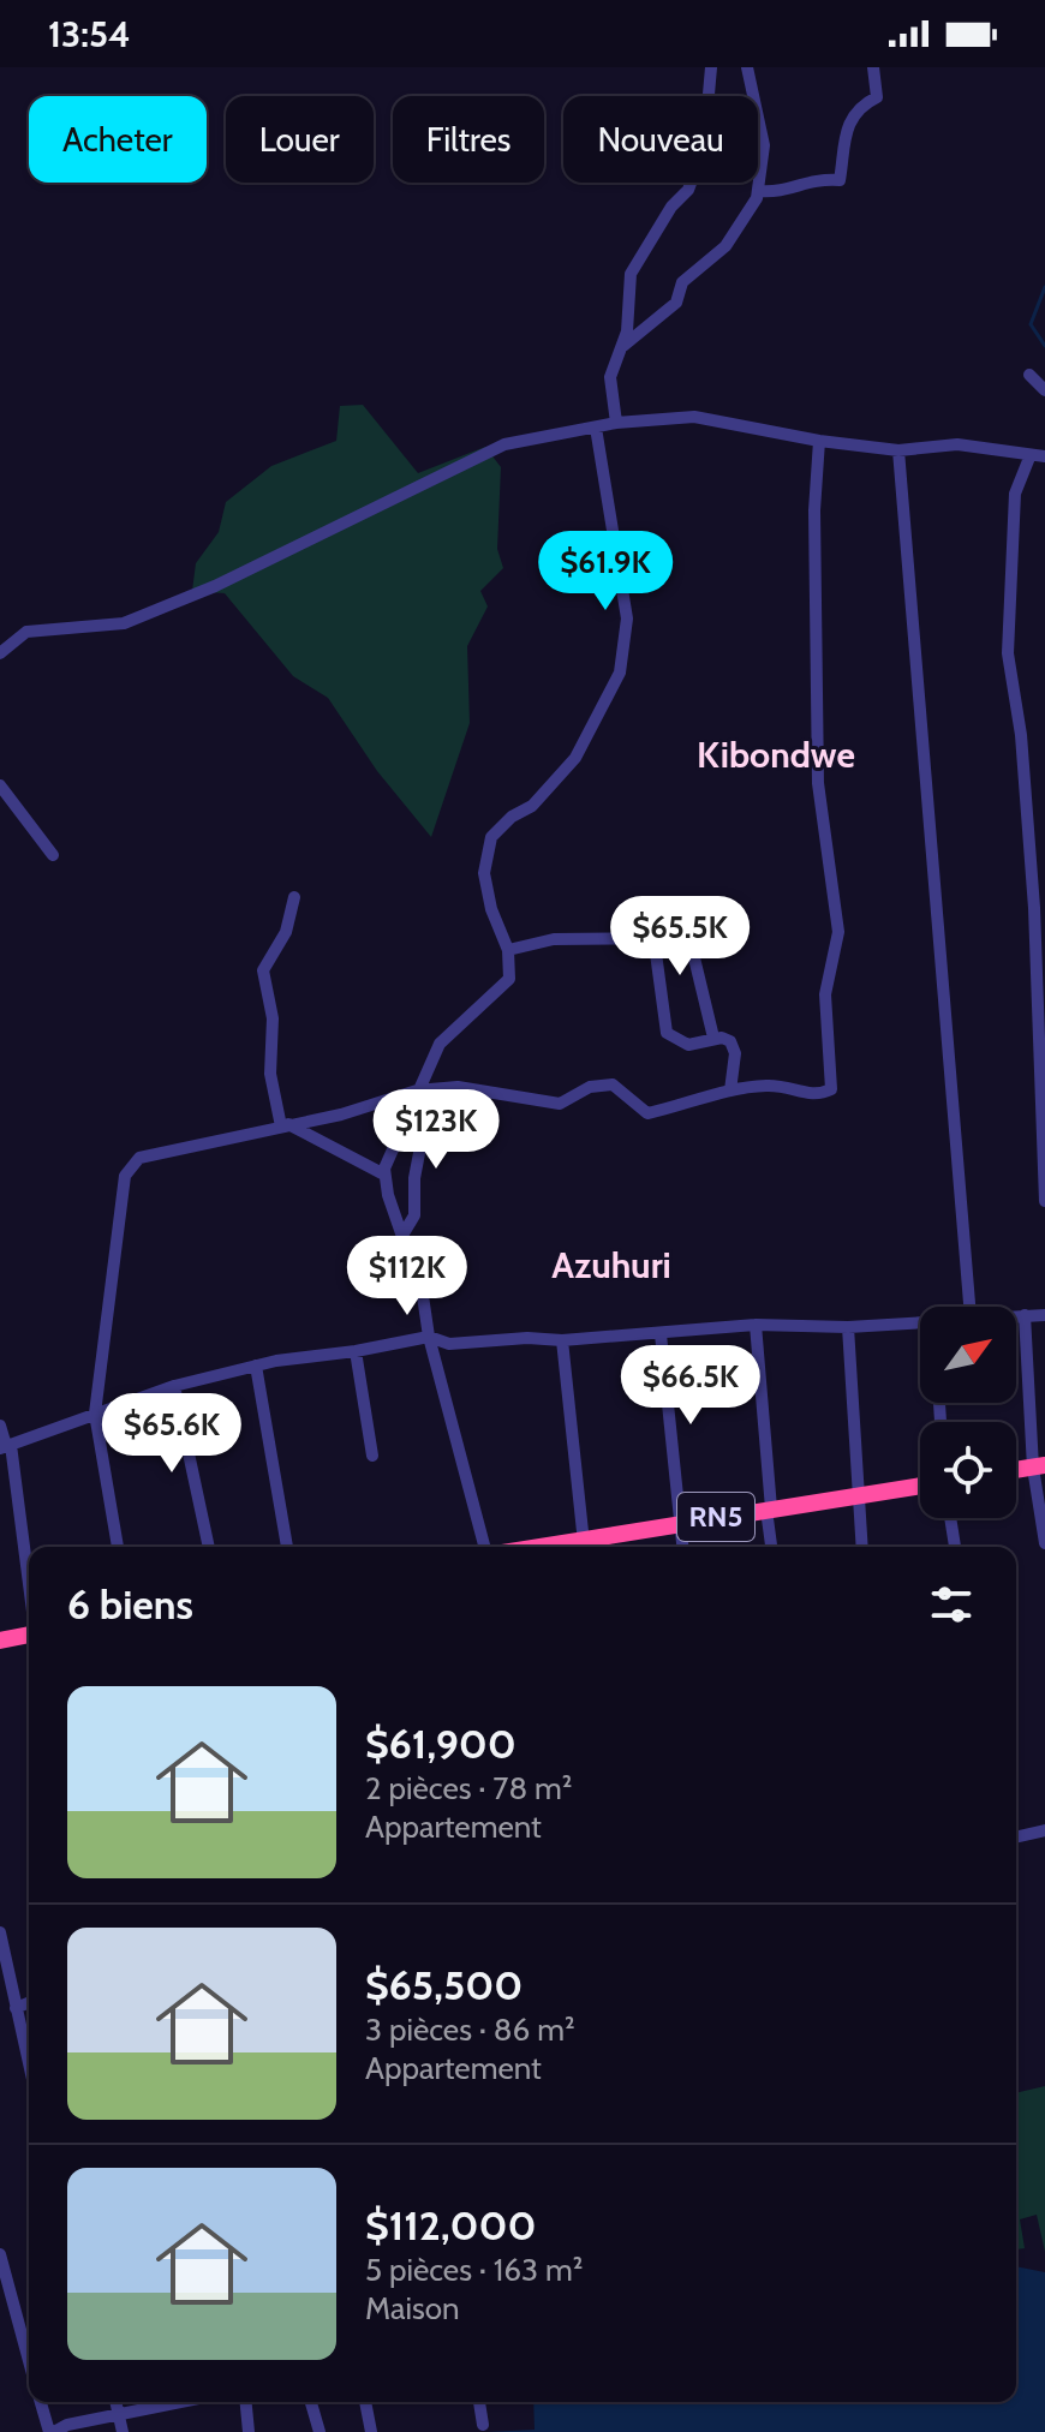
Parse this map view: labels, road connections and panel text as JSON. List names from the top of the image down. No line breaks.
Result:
{"streets":{"highway":["RN5"]},"districts":["Kibondwe","Azuhuri"],"north":"top right","page":{"status":"13:54","chip":["Acheter","Louer","Filtres","Nouveau"],"price":["$61.9K","$65.5K","$123K","$112K","$66.5K","$65.6K"],"heading":"6 biens","list":[{"name":"$61,900","note":"2 pièces · 78 m² · Appartement"},{"name":"$65,500","note":"3 pièces · 86 m² · Appartement"},{"name":"$112,000","note":"5 pièces · 163 m² · Maison"}]}}
